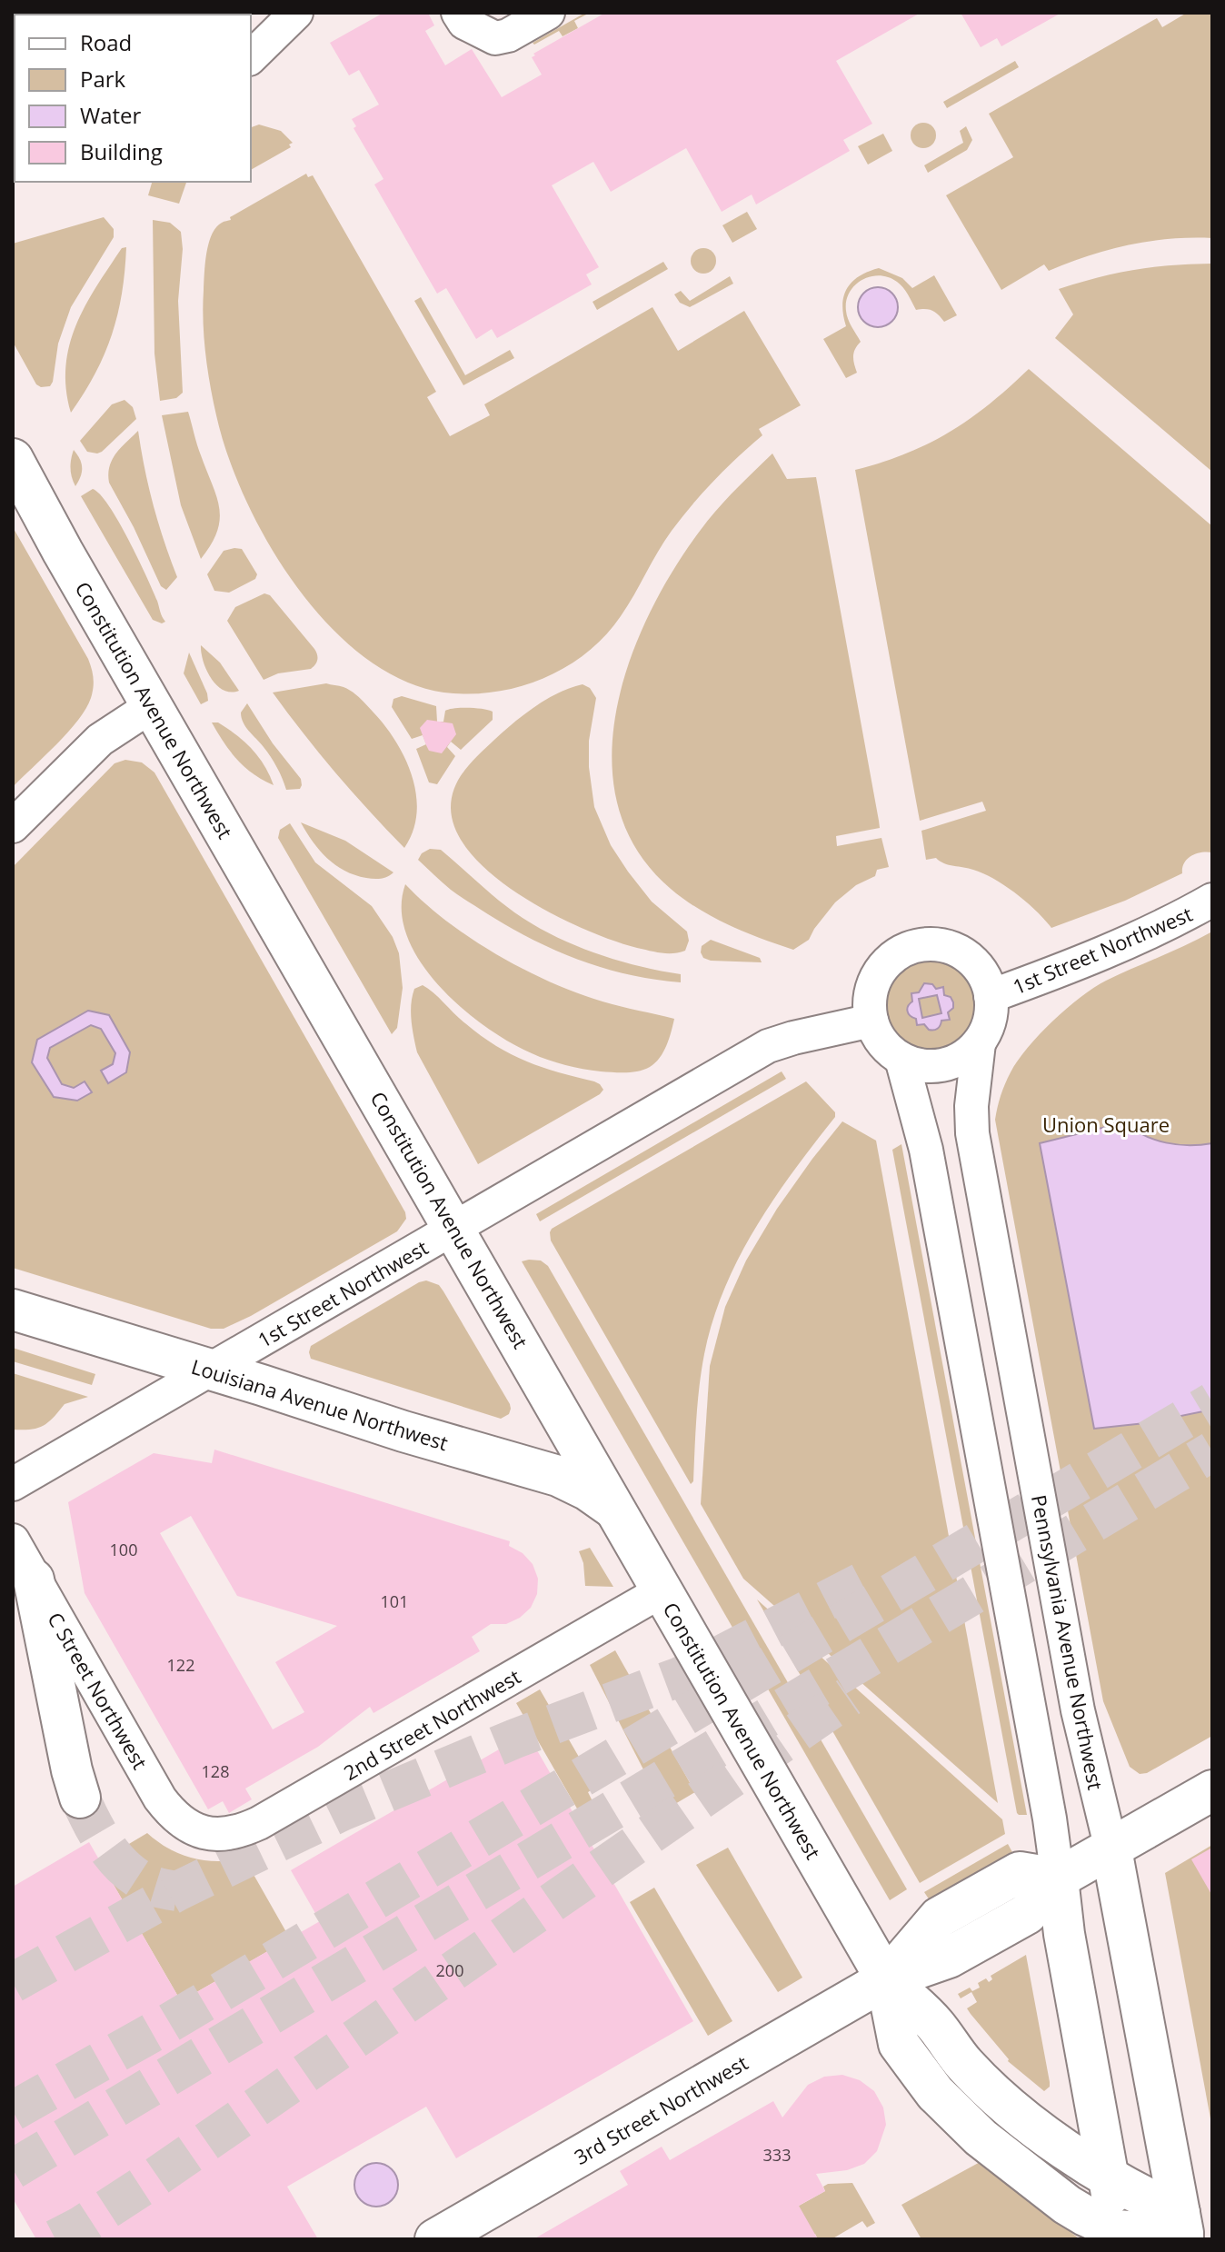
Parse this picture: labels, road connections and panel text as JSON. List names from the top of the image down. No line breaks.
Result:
{"streets":{"main road":["Constitution Avenue Northwest","Louisiana Avenue Northwest","Pennsylvania Avenue Northwest","3rd Street Northwest"],"street":["1st Street Northwest","C Street Northwest","2nd Street Northwest"]},"crossings":[["Constitution Avenue Northwest","1st Street Northwest"],["Constitution Avenue Northwest","Louisiana Avenue Northwest"],["Constitution Avenue Northwest","Pennsylvania Avenue Northwest"],["Constitution Avenue Northwest","2nd Street Northwest"],["Constitution Avenue Northwest","3rd Street Northwest"],["1st Street Northwest","Louisiana Avenue Northwest"],["1st Street Northwest","Pennsylvania Avenue Northwest"],["Pennsylvania Avenue Northwest","3rd Street Northwest"],["C Street Northwest","2nd Street Northwest"]],"parks":["Union Square"],"house_numbers":["100","101","122","128","200","333"],"legend":["Road","Park","Water","Building"]}
